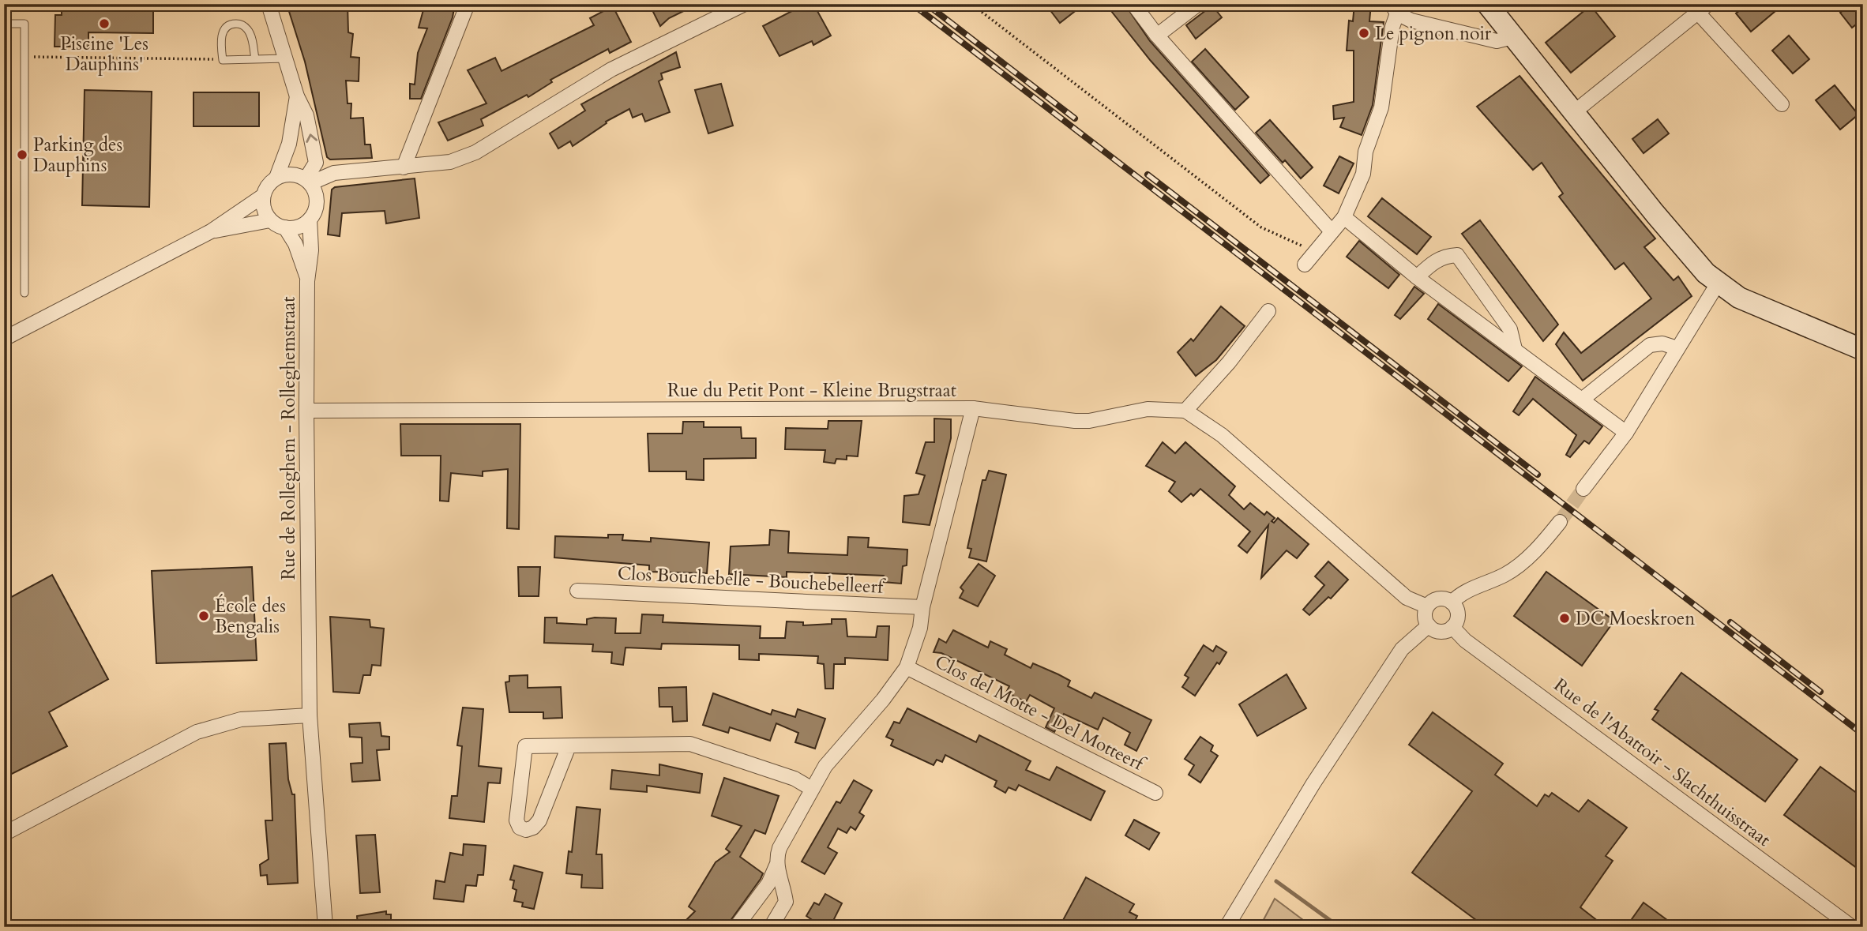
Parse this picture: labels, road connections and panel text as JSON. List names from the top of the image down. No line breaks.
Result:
{"streets":{"street":["Rue du Petit Pont - Kleine Brugstraat","Rue de Rolleghem - Rolleghemstraat","Clos Bouchebelle - Bouchebelleerf","Clos del Motte - Del Motteerf","Rue de l'Abattoir - Slachthuisstraat"]},"crossings":[["Rue du Petit Pont - Kleine Brugstraat","Rue de Rolleghem - Rolleghemstraat"]],"places":["Piscine 'Les Dauphins'","Le pignon noir","Parking des Dauphins","École des Bengalis","DC Moeskroen"]}
